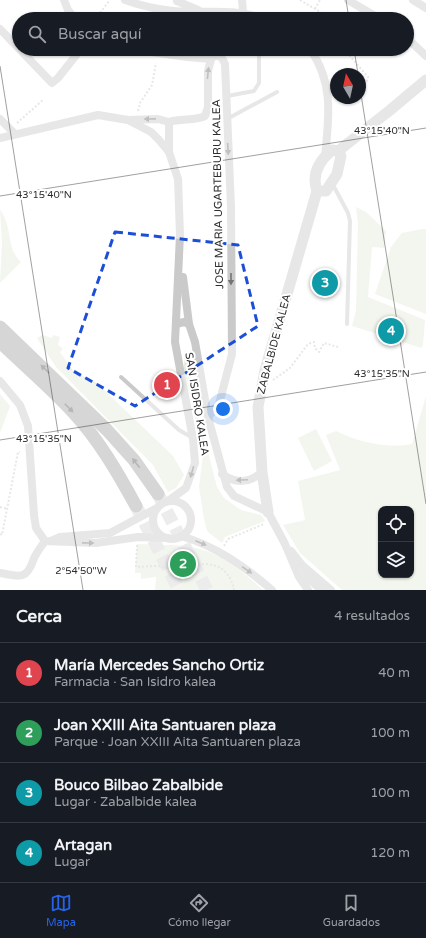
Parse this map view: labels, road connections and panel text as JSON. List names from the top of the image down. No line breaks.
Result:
{"streets":{"street":["JOSE MARIA UGARTEBURU KALEA","ZABALBIDE KALEA","SAN ISIDRO KALEA"]},"crossings":[["JOSE MARIA UGARTEBURU KALEA","SAN ISIDRO KALEA"],["ZABALBIDE KALEA","SAN ISIDRO KALEA"]],"one_way":["JOSE MARIA UGARTEBURU KALEA"],"north":"top","page":{"search":"Buscar aquí","pins":["3","4","1","2"],"heading":["Cerca","4 resultados"],"list":[{"mark":"1","name":"María Mercedes Sancho Ortiz","note":"Farmacia · San Isidro kalea","value":"40 m"},{"mark":"2","name":"Joan XXIII Aita Santuaren plaza","note":"Parque · Joan XXIII Aita Santuaren plaza","value":"100 m"},{"mark":"3","name":"Bouco Bilbao Zabalbide","note":"Lugar · Zabalbide kalea","value":"100 m"},{"mark":"4","name":"Artagan","note":"Lugar","value":"120 m"}],"nav":["Mapa","Cómo llegar","Guardados"]},"coordinates":["43°15'40\"N","43°15'35\"N","2°54'50\"W"]}
